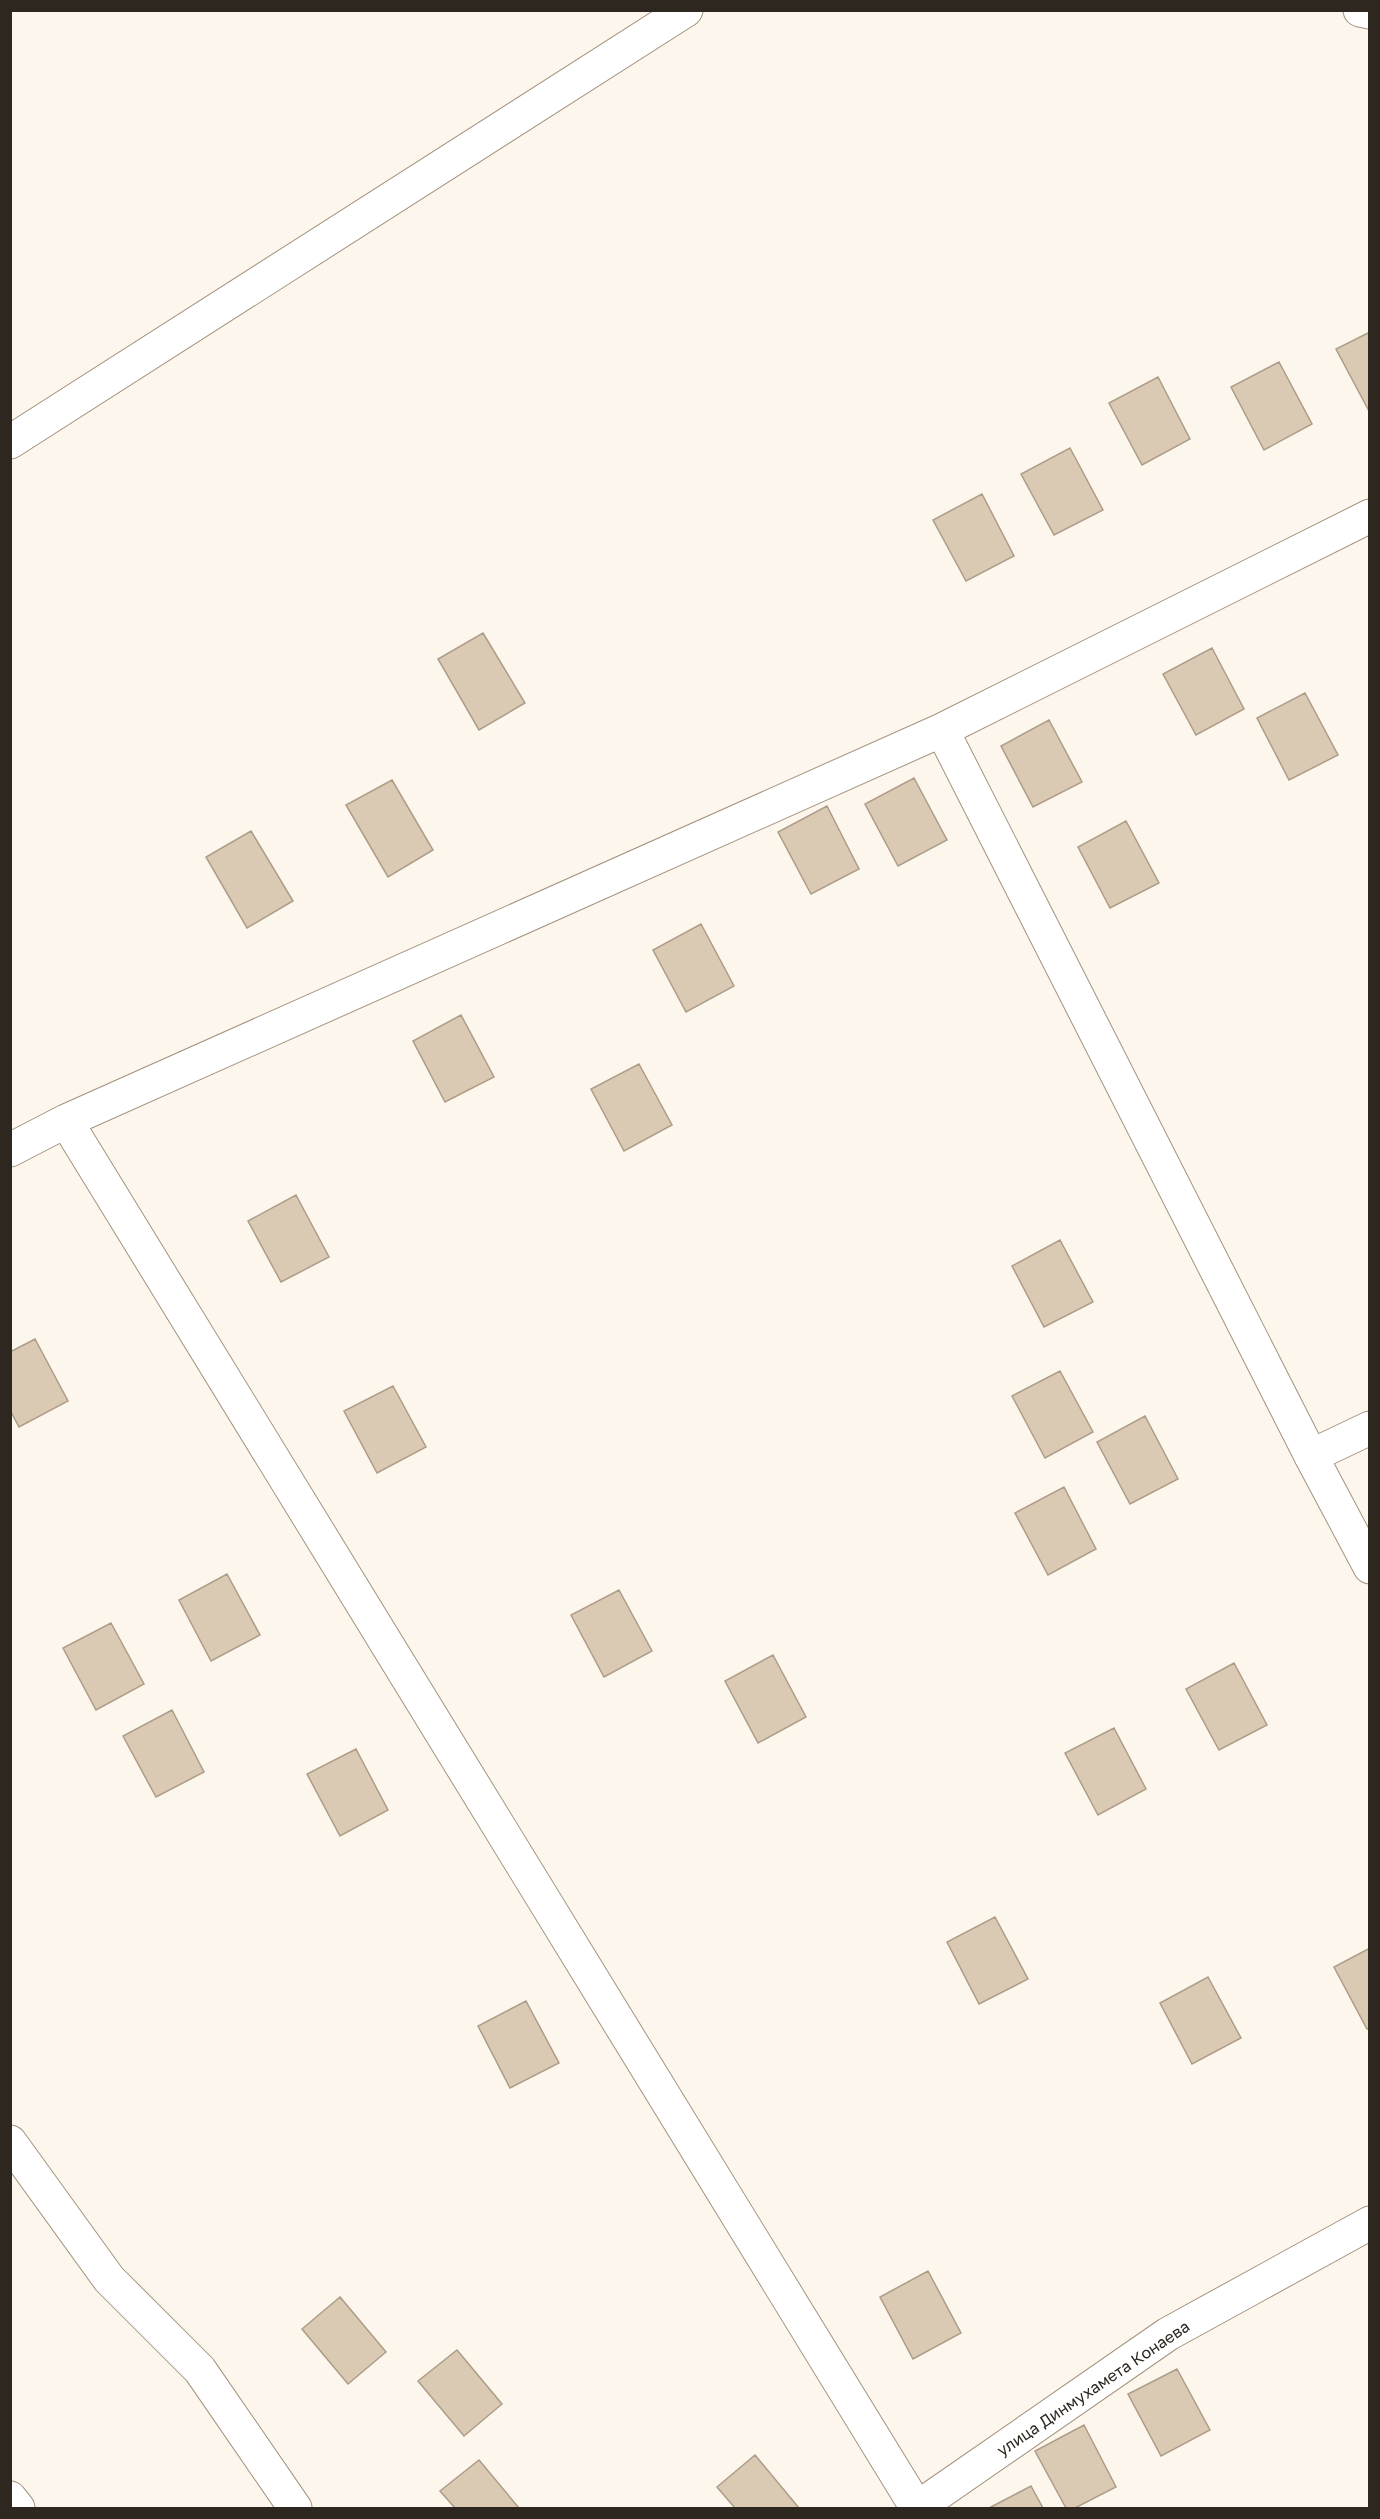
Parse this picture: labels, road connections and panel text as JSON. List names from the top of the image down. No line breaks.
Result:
{"streets":{"street":["улица Динмухамета Конаева"]}}
